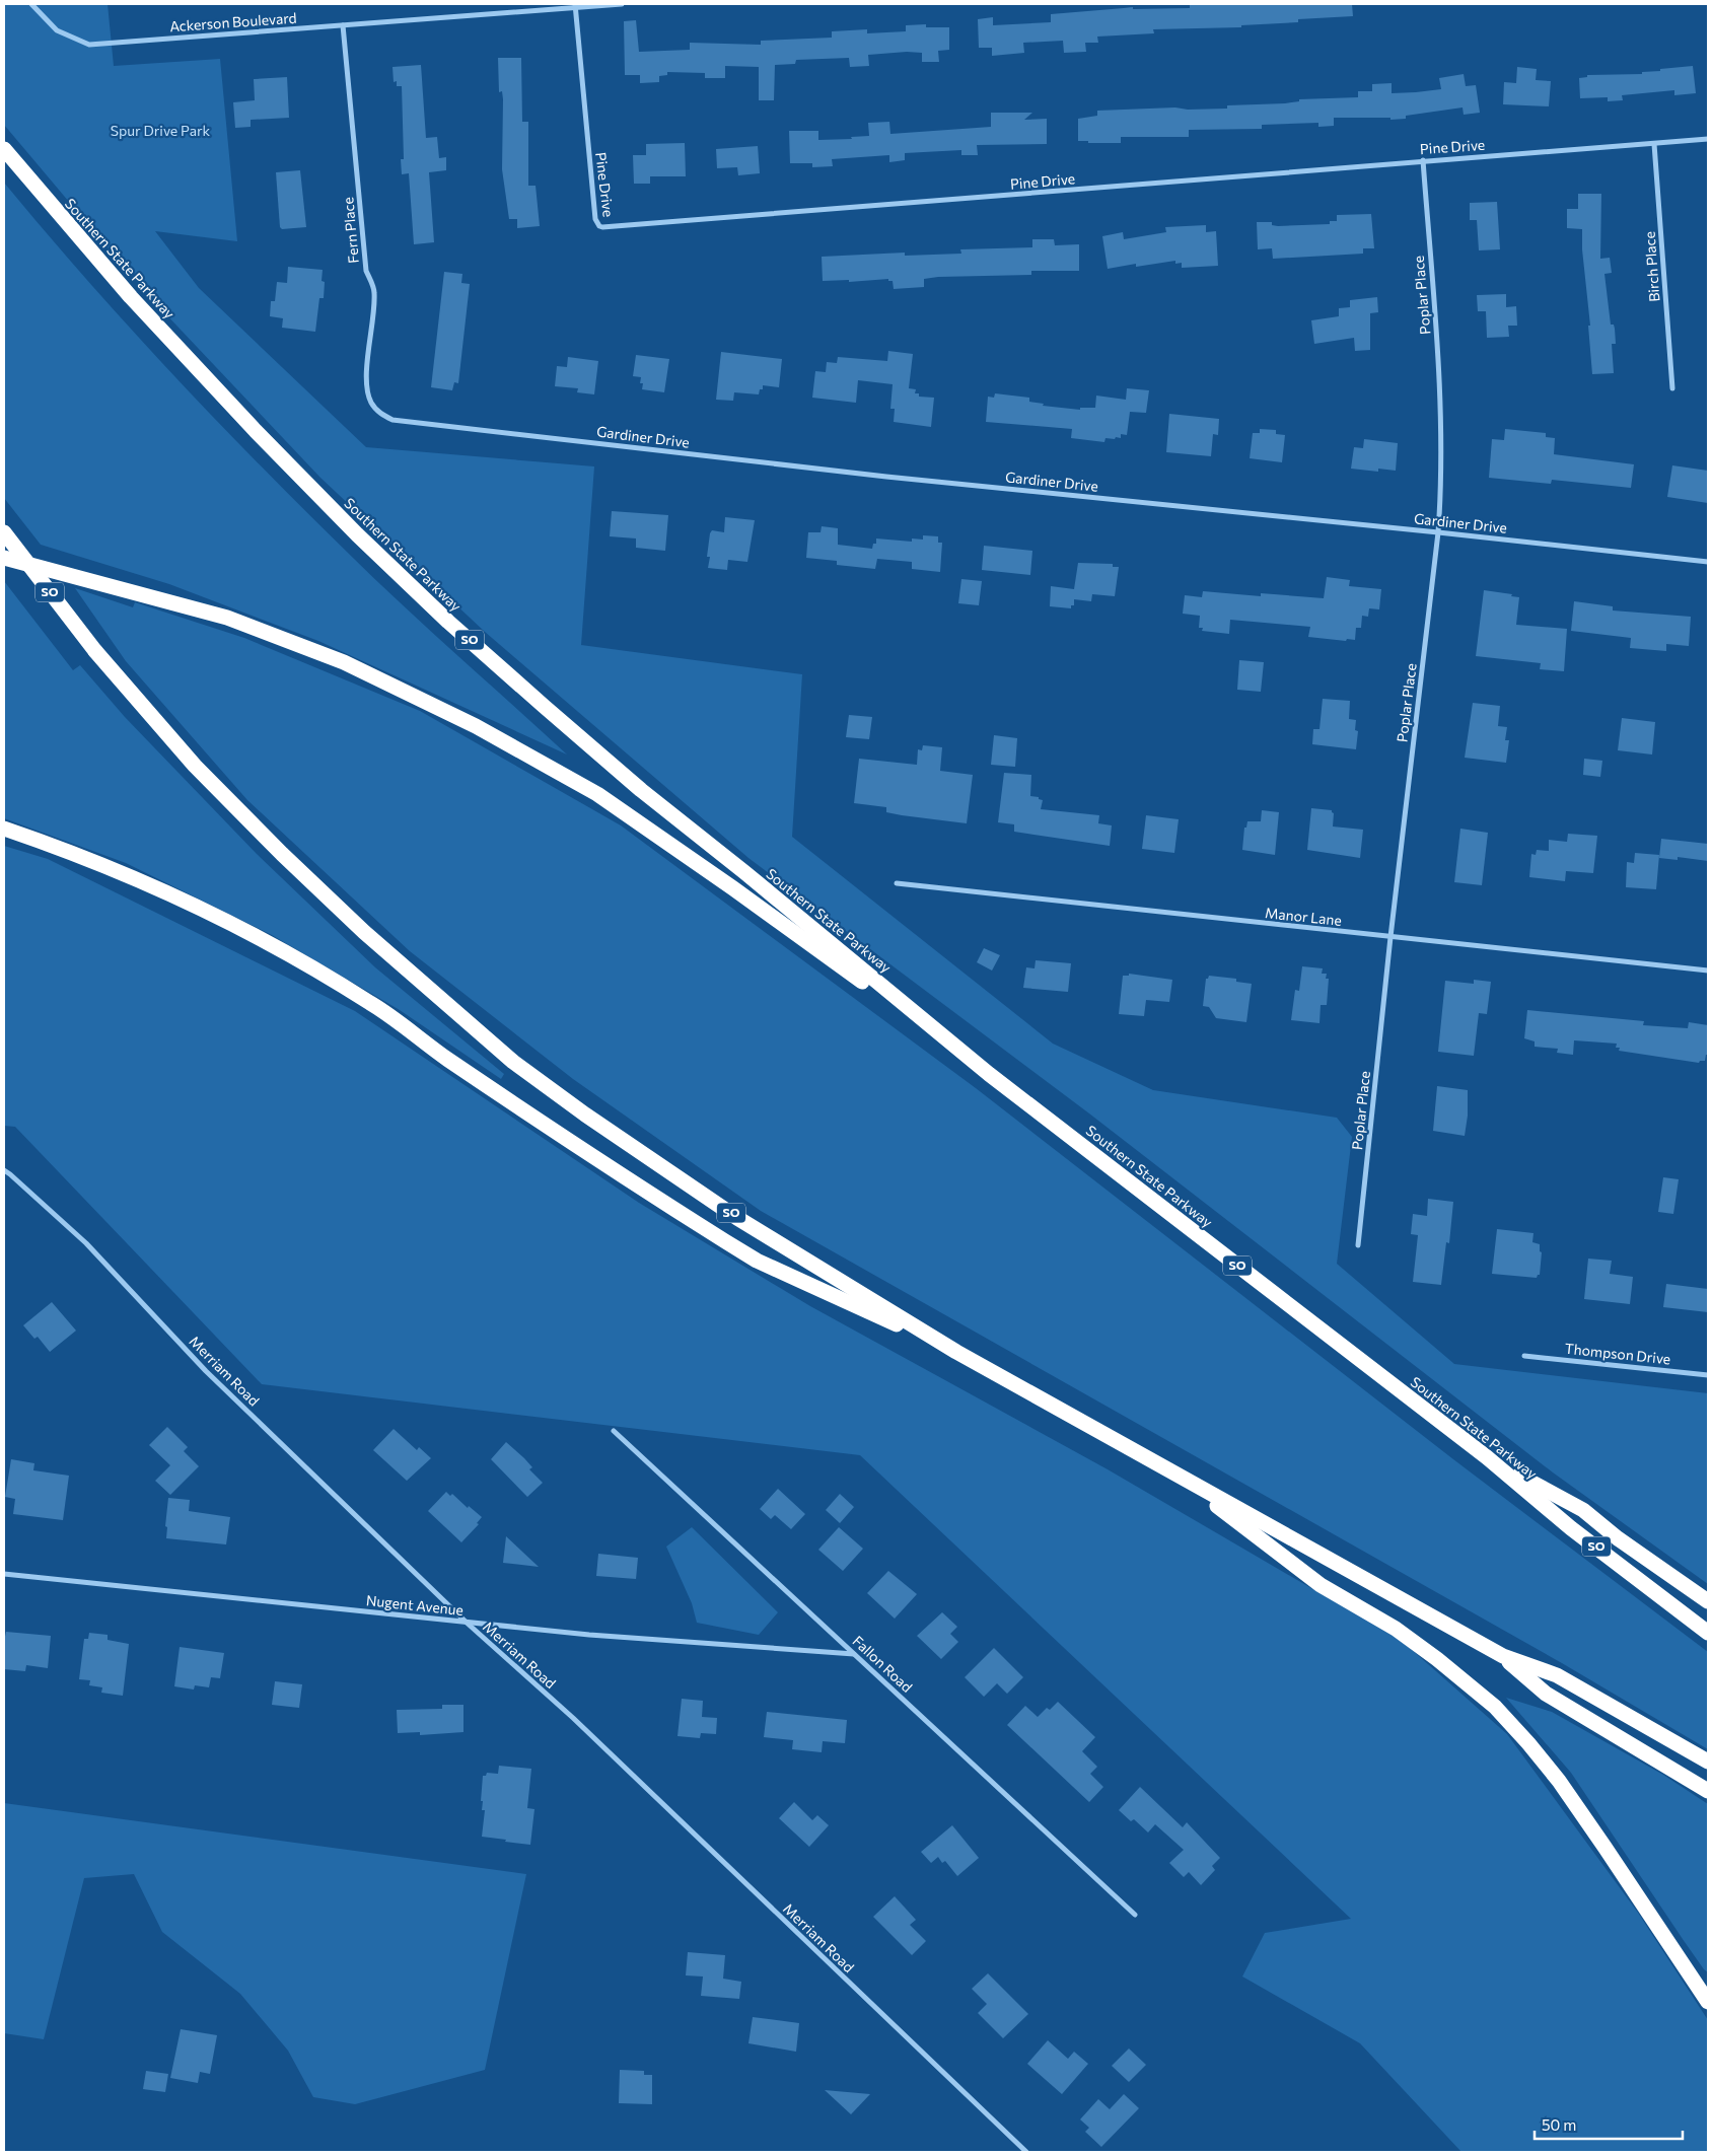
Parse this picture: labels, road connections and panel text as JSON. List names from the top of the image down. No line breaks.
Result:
{"streets":{"highway":["Southern State Parkway","SO"],"street":["Ackerson Boulevard","Pine Drive","Fern Place","Birch Place","Poplar Place","Gardiner Drive","Manor Lane","Thompson Drive","Merriam Road","Nugent Avenue","Fallon Road"]},"crossings":[["Ackerson Boulevard","Pine Drive"],["Ackerson Boulevard","Fern Place"],["Pine Drive","Birch Place"],["Pine Drive","Poplar Place"],["Fern Place","Gardiner Drive"],["Poplar Place","Gardiner Drive"],["Poplar Place","Manor Lane"],["Merriam Road","Nugent Avenue"],["Nugent Avenue","Fallon Road"]],"parks":["Spur Drive Park"],"scale_bar":"50 m"}
